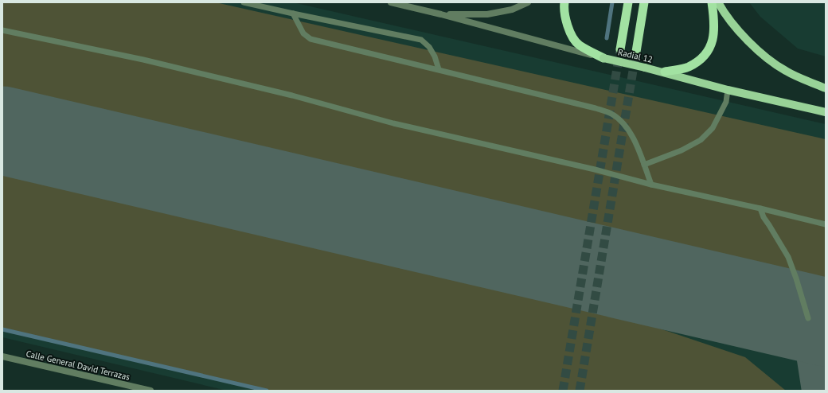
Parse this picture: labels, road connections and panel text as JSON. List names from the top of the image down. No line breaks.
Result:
{"streets":{"main road":["Radial 12"],"street":["Calle General David Terrazas"]}}
